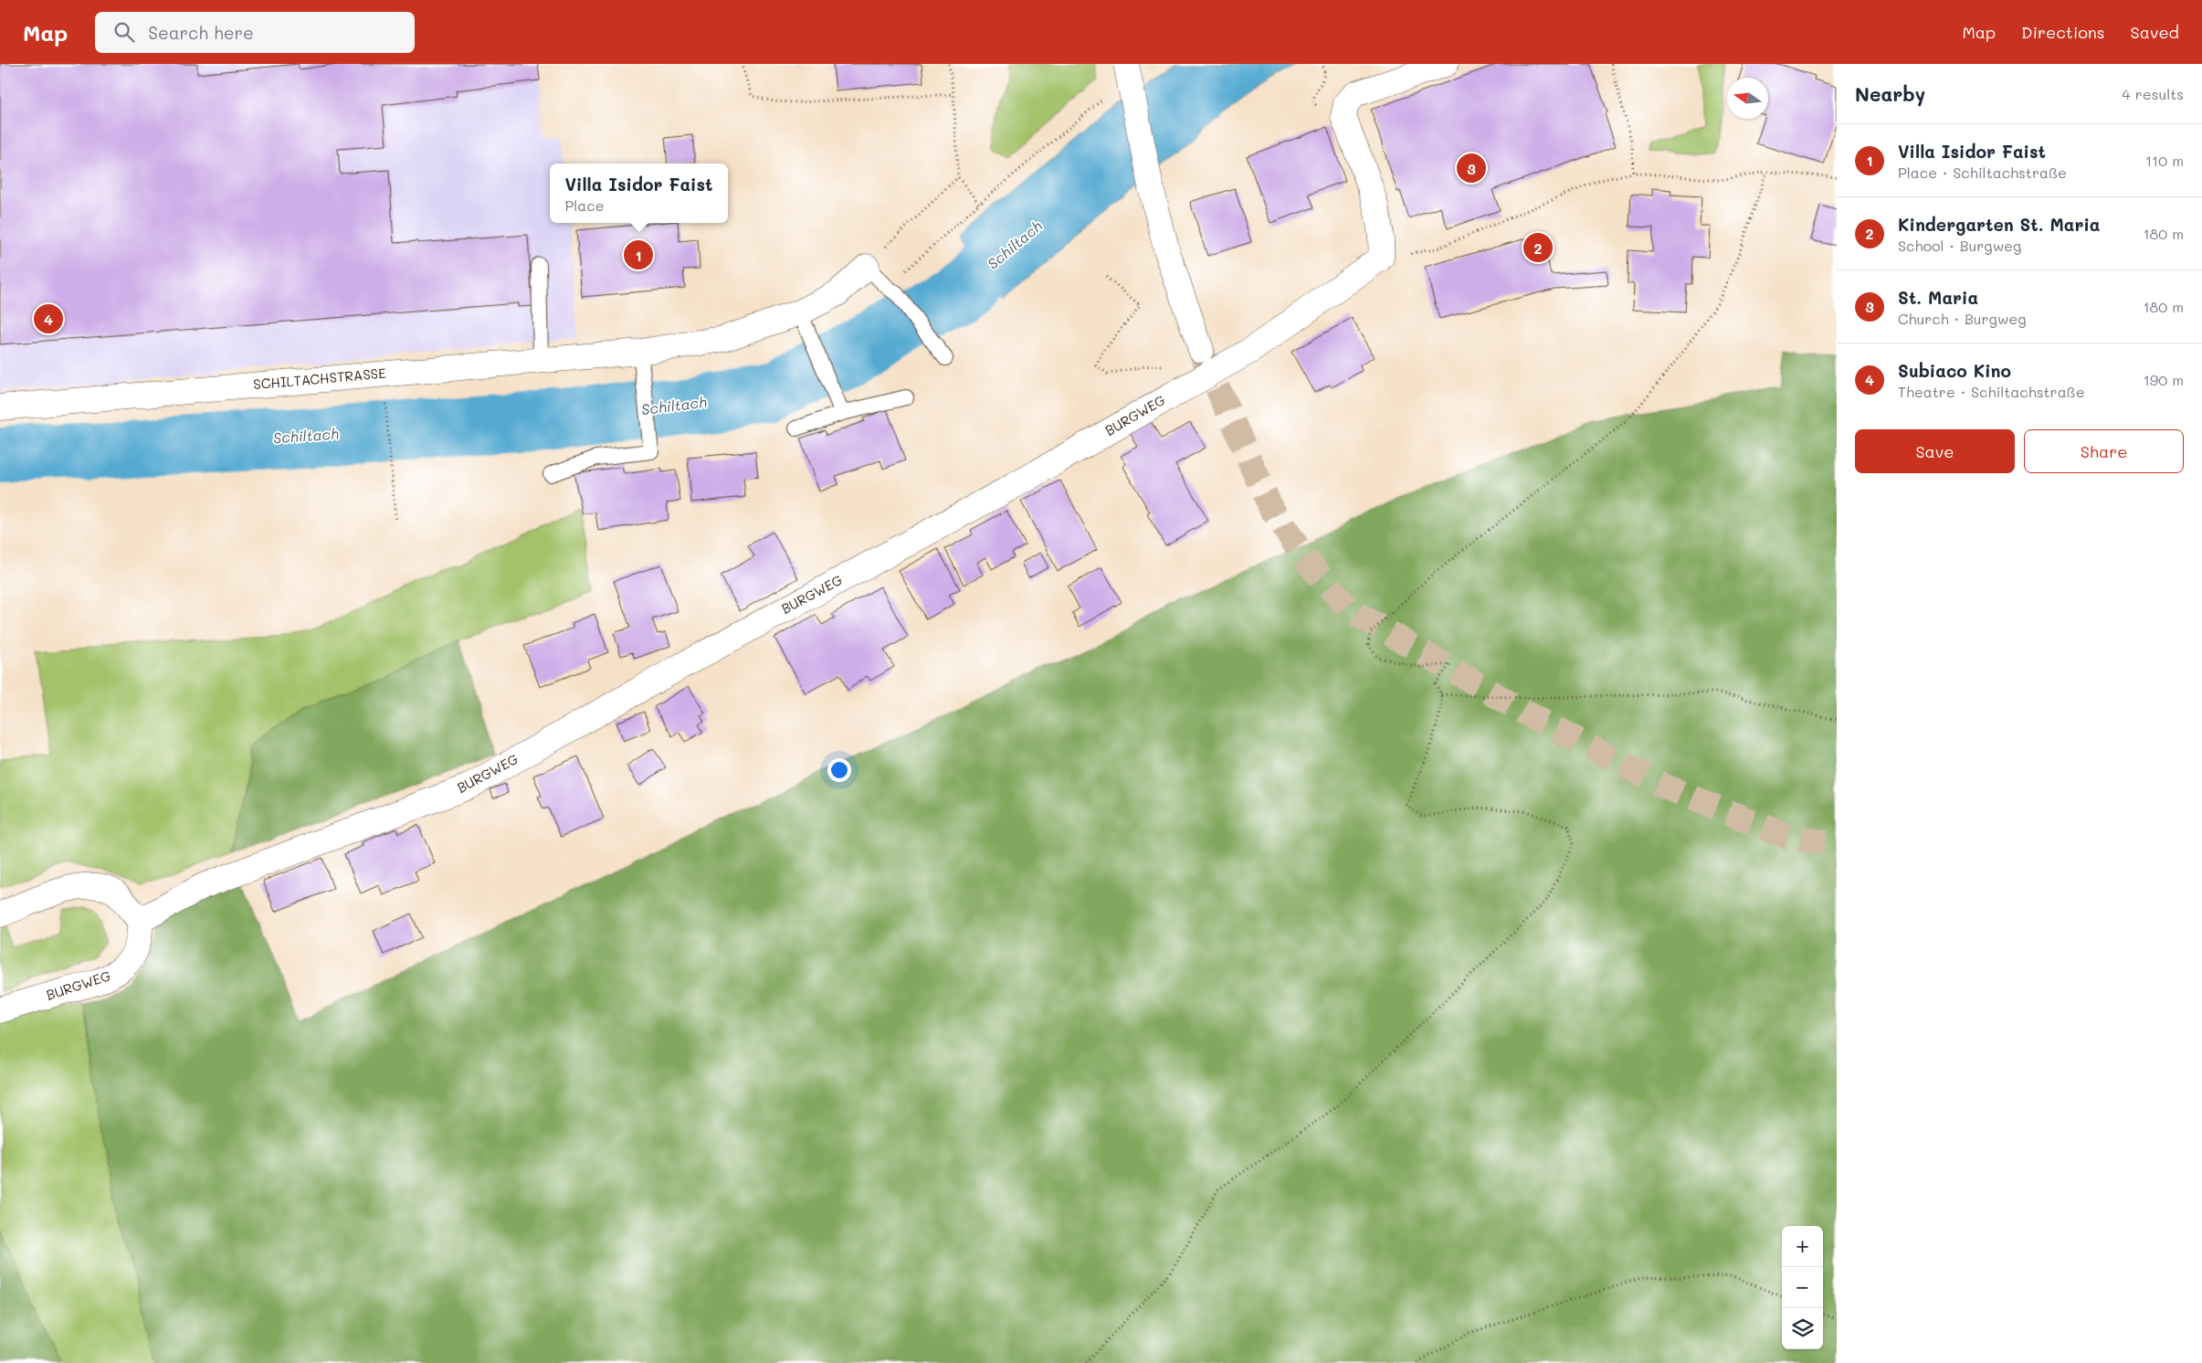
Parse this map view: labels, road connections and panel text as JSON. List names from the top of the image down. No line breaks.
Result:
{"streets":{"street":["SCHILTACHSTRASSE","BURGWEG"]},"water":["Schiltach"],"north":"left","page":{"header":"Map","search":"Search here","nav":["Map","Directions","Saved"],"heading":["Nearby","4 results"],"list":[{"mark":"1","name":"Villa Isidor Faist","note":"Place · Schiltachstraße","value":"110 m"},{"mark":"2","name":"Kindergarten St. Maria","note":"School · Burgweg","value":"180 m"},{"mark":"3","name":"St. Maria","note":"Church · Burgweg","value":"180 m"},{"mark":"4","name":"Subiaco Kino","note":"Theatre · Schiltachstraße","value":"190 m"}],"pins":["3","2","1","4"],"popup":["Villa Isidor Faist","Place"],"buttons":["Save","Share"],"map_buttons":["+","−"]}}
